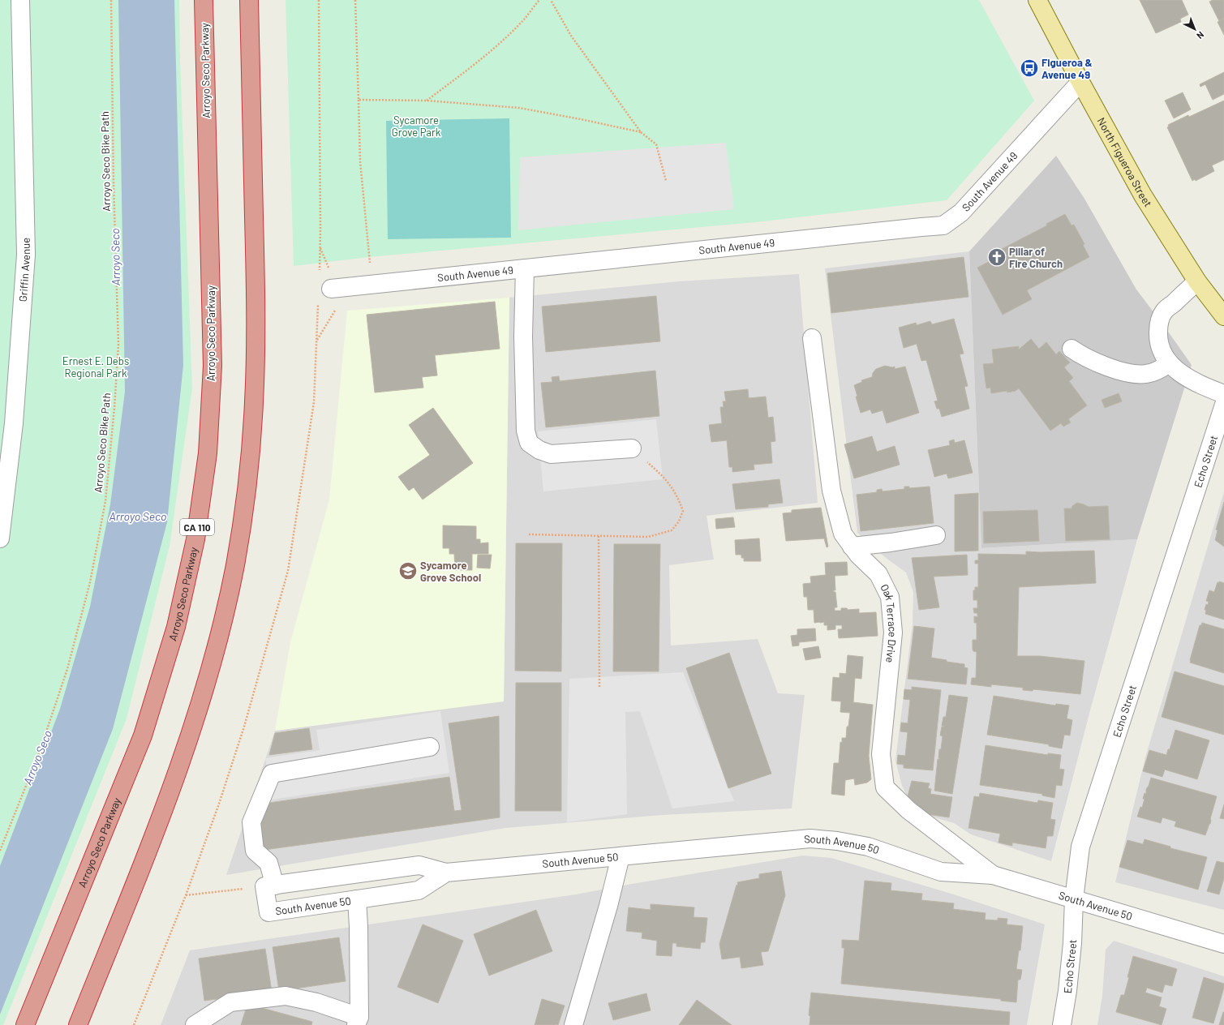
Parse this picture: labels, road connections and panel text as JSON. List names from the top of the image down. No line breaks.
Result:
{"streets":{"highway":["Arroyo Seco Parkway","CA 110"],"main road":["North Figueroa Street"],"street":["South Avenue 49","Griffin Avenue","Echo Street","Oak Terrace Drive","South Avenue 50"],"path":["Arroyo Seco Bike Path"]},"crossings":[["North Figueroa Street","South Avenue 49"],["Echo Street","South Avenue 50"],["Oak Terrace Drive","South Avenue 50"]],"water":["Arroyo Seco"],"parks":["Sycamore Grove Park","Ernest E. Debs Regional Park"],"places":{"bus stop":["Figueroa & Avenue 49"],"church":["Pillar of Fire Church"],"school or university":["Sycamore Grove School"]},"north":"bottom right"}
